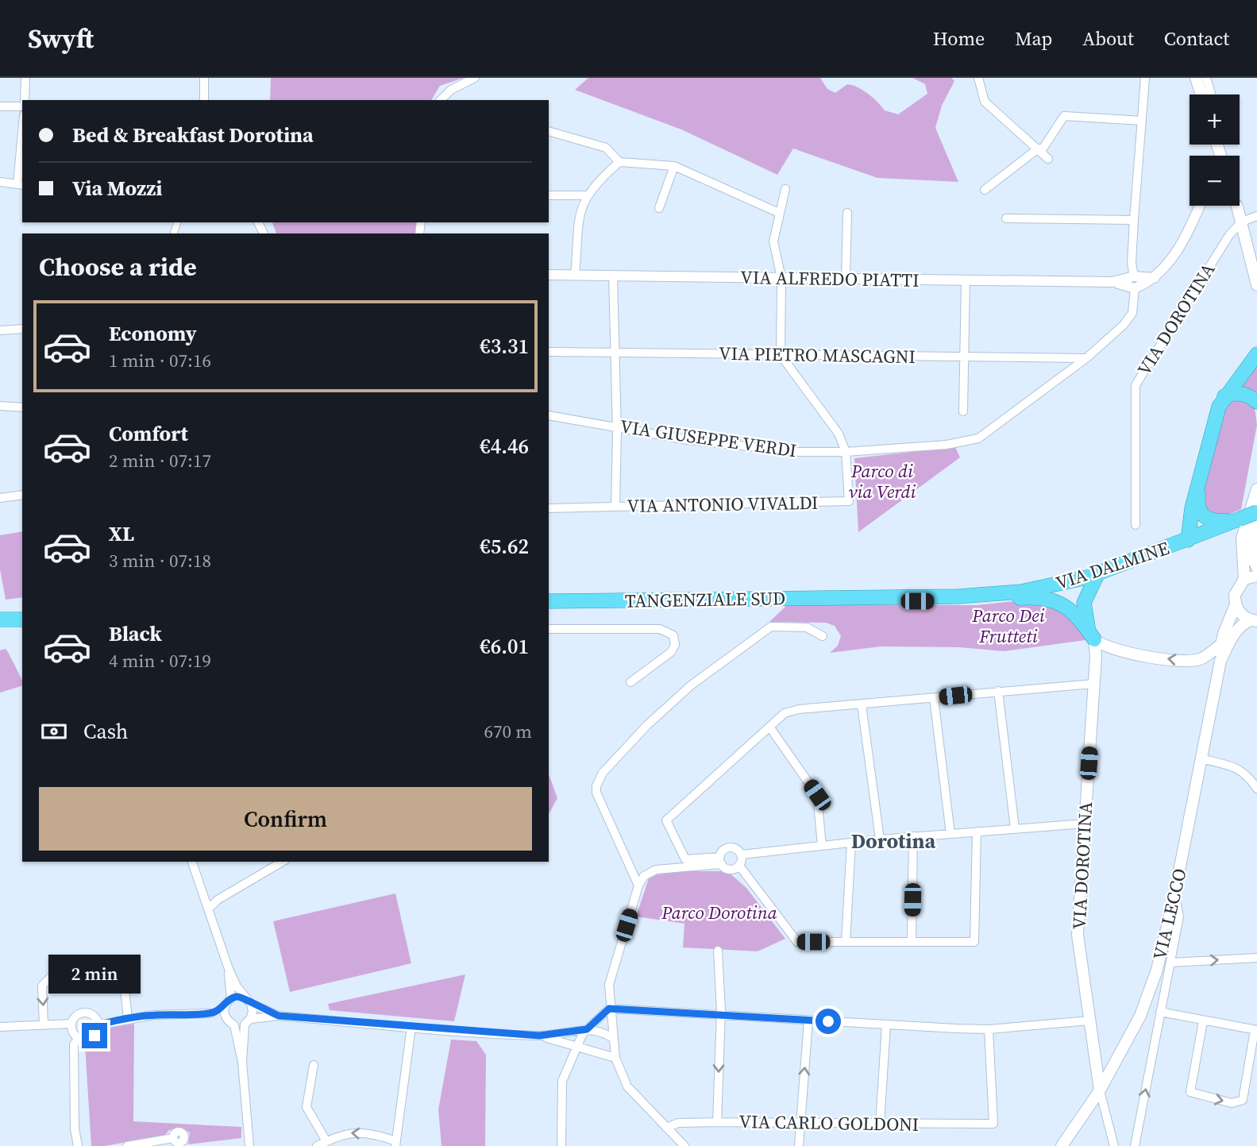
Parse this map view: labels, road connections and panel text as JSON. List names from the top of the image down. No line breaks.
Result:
{"streets":{"highway":["VIA DALMINE","TANGENZIALE SUD"],"main road":["VIA DOROTINA","VIA LECCO"],"street":["VIA ALFREDO PIATTI","VIA PIETRO MASCAGNI","VIA GIUSEPPE VERDI","VIA ANTONIO VIVALDI","VIA CARLO GOLDONI"]},"crossings":[["VIA ALFREDO PIATTI","VIA GIUSEPPE VERDI"],["VIA DOROTINA","VIA LECCO"],["VIA PIETRO MASCAGNI","VIA GIUSEPPE VERDI"],["VIA GIUSEPPE VERDI","VIA ANTONIO VIVALDI"],["VIA DALMINE","TANGENZIALE SUD"]],"districts":["Dorotina"],"parks":["Parco di via Verdi","Parco Dei Frutteti","Parco Dorotina"],"page":{"header":"Swyft","nav":["Home","Map","About","Contact"],"map_buttons":["+","−"],"banner":["Bed & Breakfast Dorotina","Via Mozzi"],"heading":"Choose a ride","list":[{"name":"Economy","note":"1 min · 07:16","value":"€3.31"},{"name":"Comfort","note":"2 min · 07:17","value":"€4.46"},{"name":"XL","note":"3 min · 07:18","value":"€5.62"},{"name":"Black","note":"4 min · 07:19","value":"€6.01"}],"pay":["Cash","670 m"],"buttons":"Confirm","bubble":"2 min"}}
